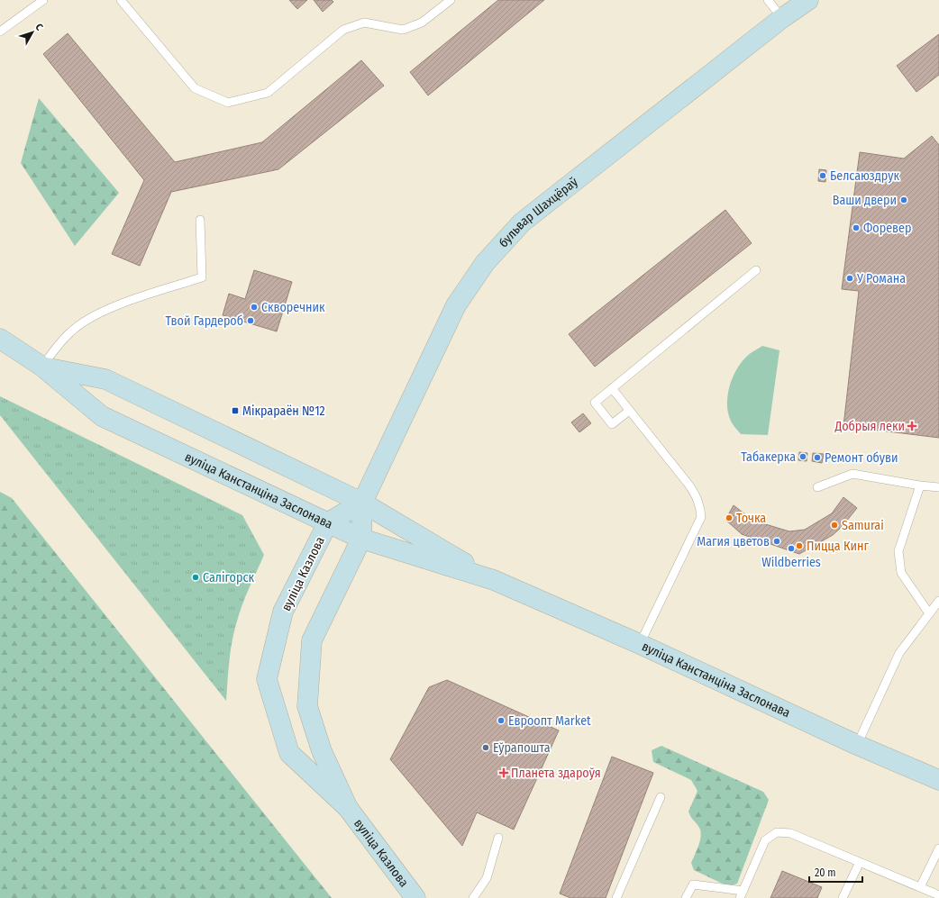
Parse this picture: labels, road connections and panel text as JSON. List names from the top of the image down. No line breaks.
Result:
{"streets":{"main road":["бульвар Шахцёраў","вуліца Канстанціна Заслонава","вуліца Казлова"]},"crossings":[["бульвар Шахцёраў","вуліца Канстанціна Заслонава"],["бульвар Шахцёраў","вуліца Казлова"],["вуліца Канстанціна Заслонава","вуліца Казлова"]],"places":{"other":["Белсаюздрук","Ваши двери","Форевер","У Романа","Скворечник","Твой Гардероб","Табакерка","Ремонт обуви","Точка","Samurai","Магия цветов","Пицца Кинг","Wildberries","Салігорск","Евроопт Market","Еўрапошта"],"transit":["Мікрараён №12"],"health":["Добрыя леки","Планета здароўя"]},"scale_bar":"20 m","north":"top right"}
